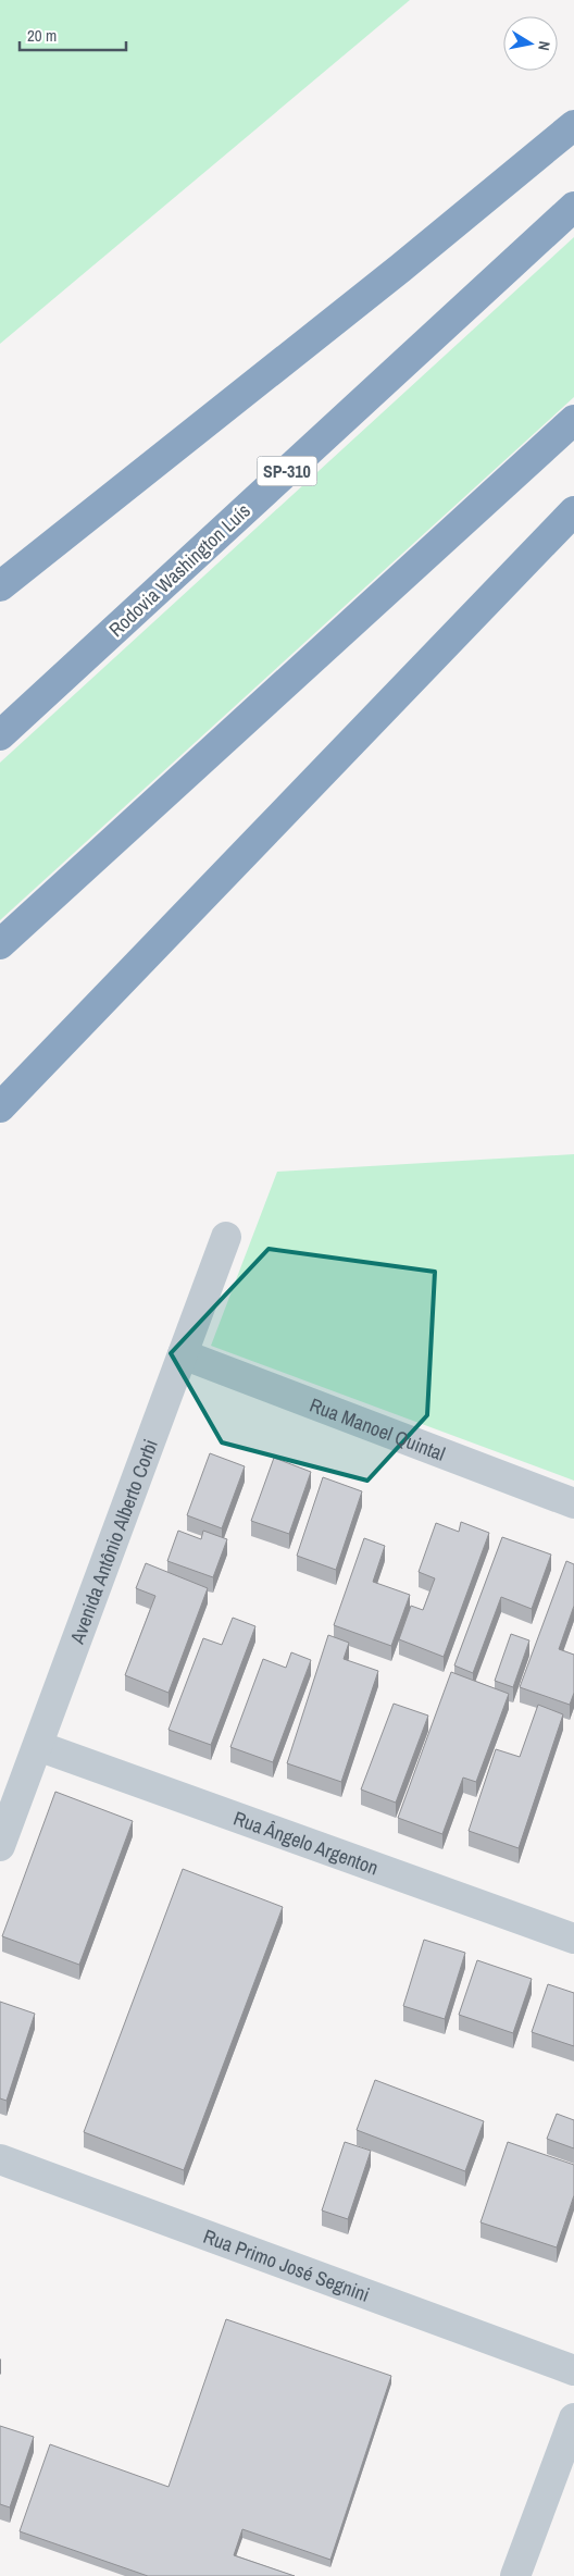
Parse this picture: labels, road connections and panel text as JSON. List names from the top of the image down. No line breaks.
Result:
{"streets":{"highway":["SP-310","Rodovia Washington Luís"],"street":["Rua Manoel Quintal","Avenida Antônio Alberto Corbi","Rua Ângelo Argenton","Rua Primo José Segnini"]},"crossings":[["Rua Manoel Quintal","Avenida Antônio Alberto Corbi"],["Avenida Antônio Alberto Corbi","Rua Ângelo Argenton"]],"scale_bar":"20 m","north":"right"}
